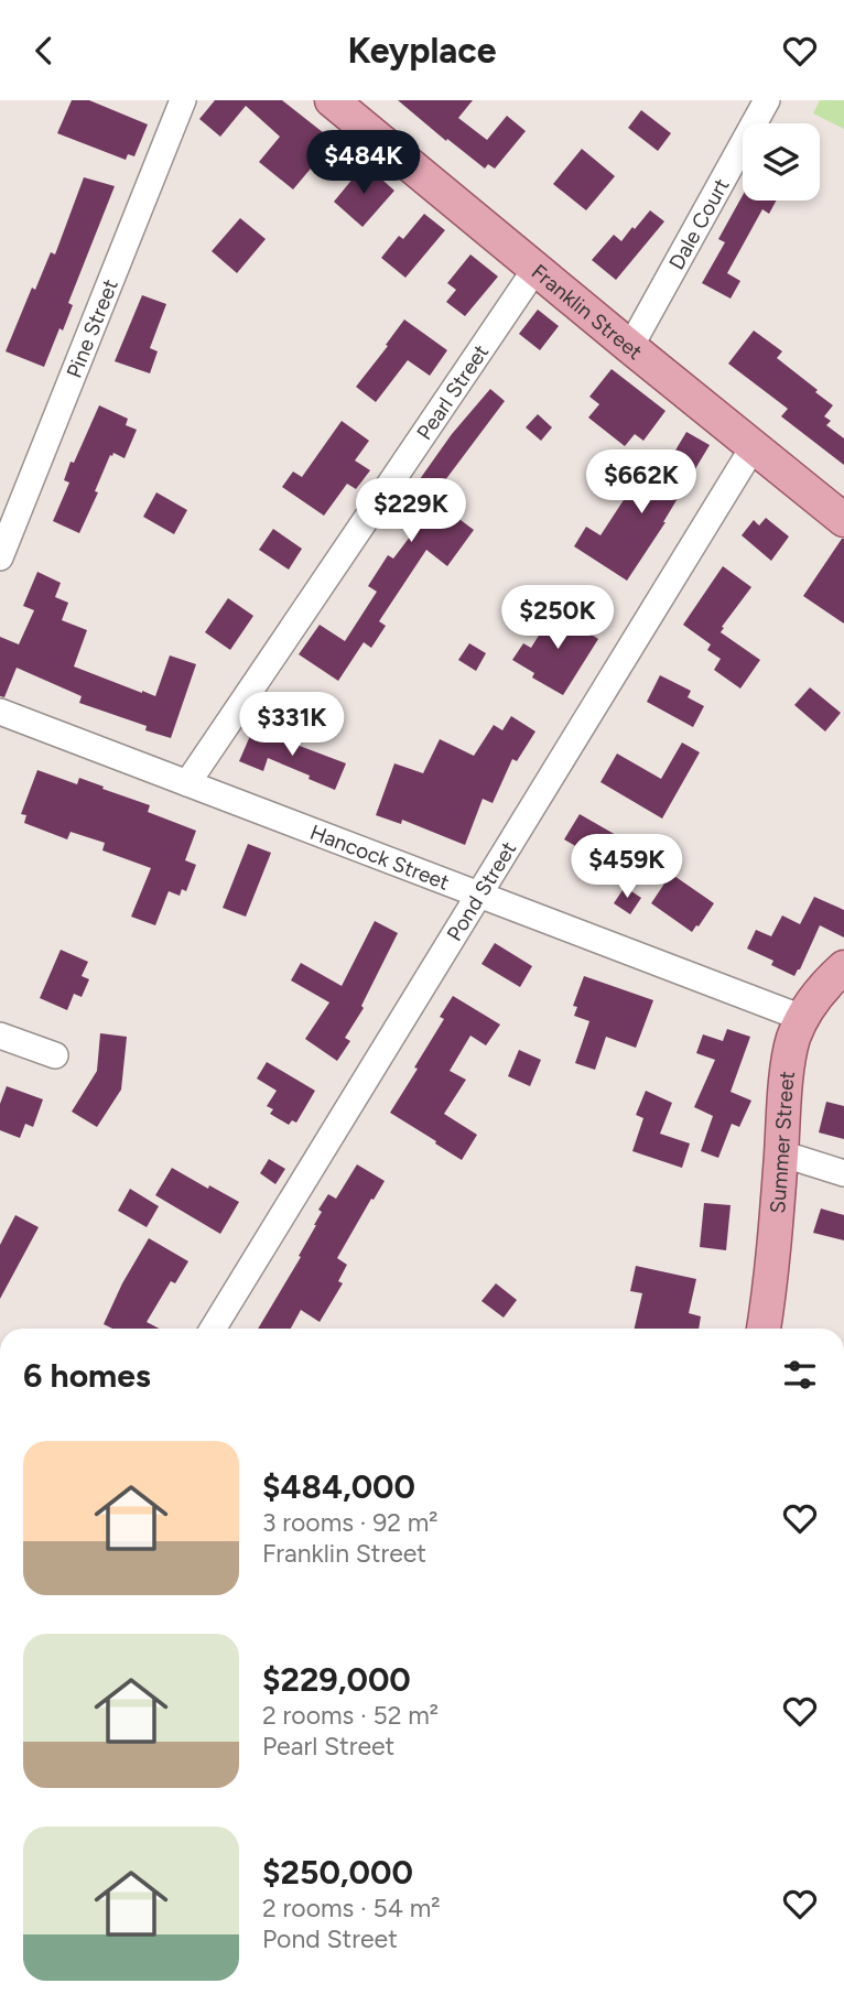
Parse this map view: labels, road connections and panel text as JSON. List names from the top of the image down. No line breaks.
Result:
{"streets":{"main road":["Franklin Street","Summer Street"],"street":["Dale Court","Pine Street","Pearl Street","Hancock Street","Pond Street"]},"crossings":[["Dale Court","Franklin Street"],["Franklin Street","Pearl Street"],["Franklin Street","Pond Street"],["Pearl Street","Hancock Street"],["Hancock Street","Pond Street"],["Hancock Street","Summer Street"]],"page":{"header":"Keyplace","price":["$484K","$662K","$229K","$250K","$331K","$459K"],"heading":"6 homes","list":[{"name":"$484,000","note":"3 rooms · 92 m² · Franklin Street"},{"name":"$229,000","note":"2 rooms · 52 m² · Pearl Street"},{"name":"$250,000","note":"2 rooms · 54 m² · Pond Street"}]}}
